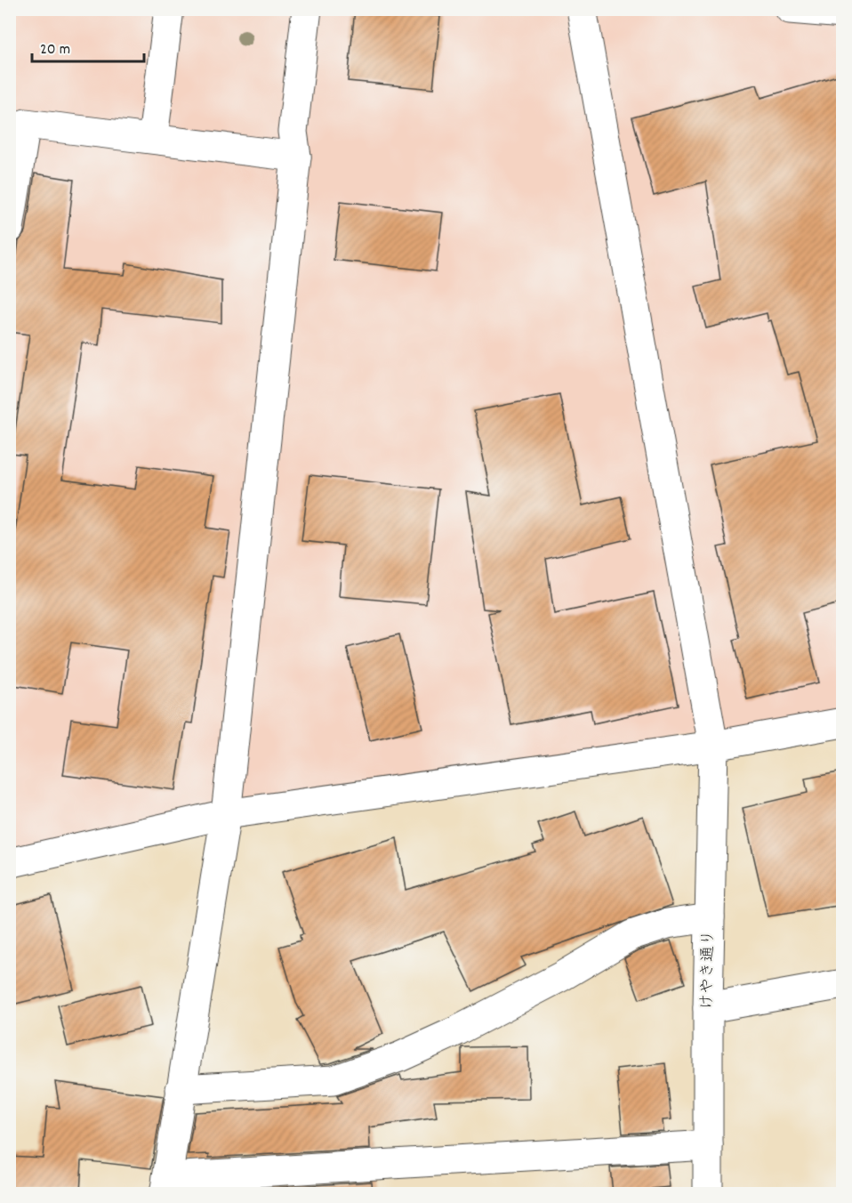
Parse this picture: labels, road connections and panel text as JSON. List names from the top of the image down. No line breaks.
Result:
{"streets":{"street":["けやき通り"]},"scale_bar":"20 m"}
